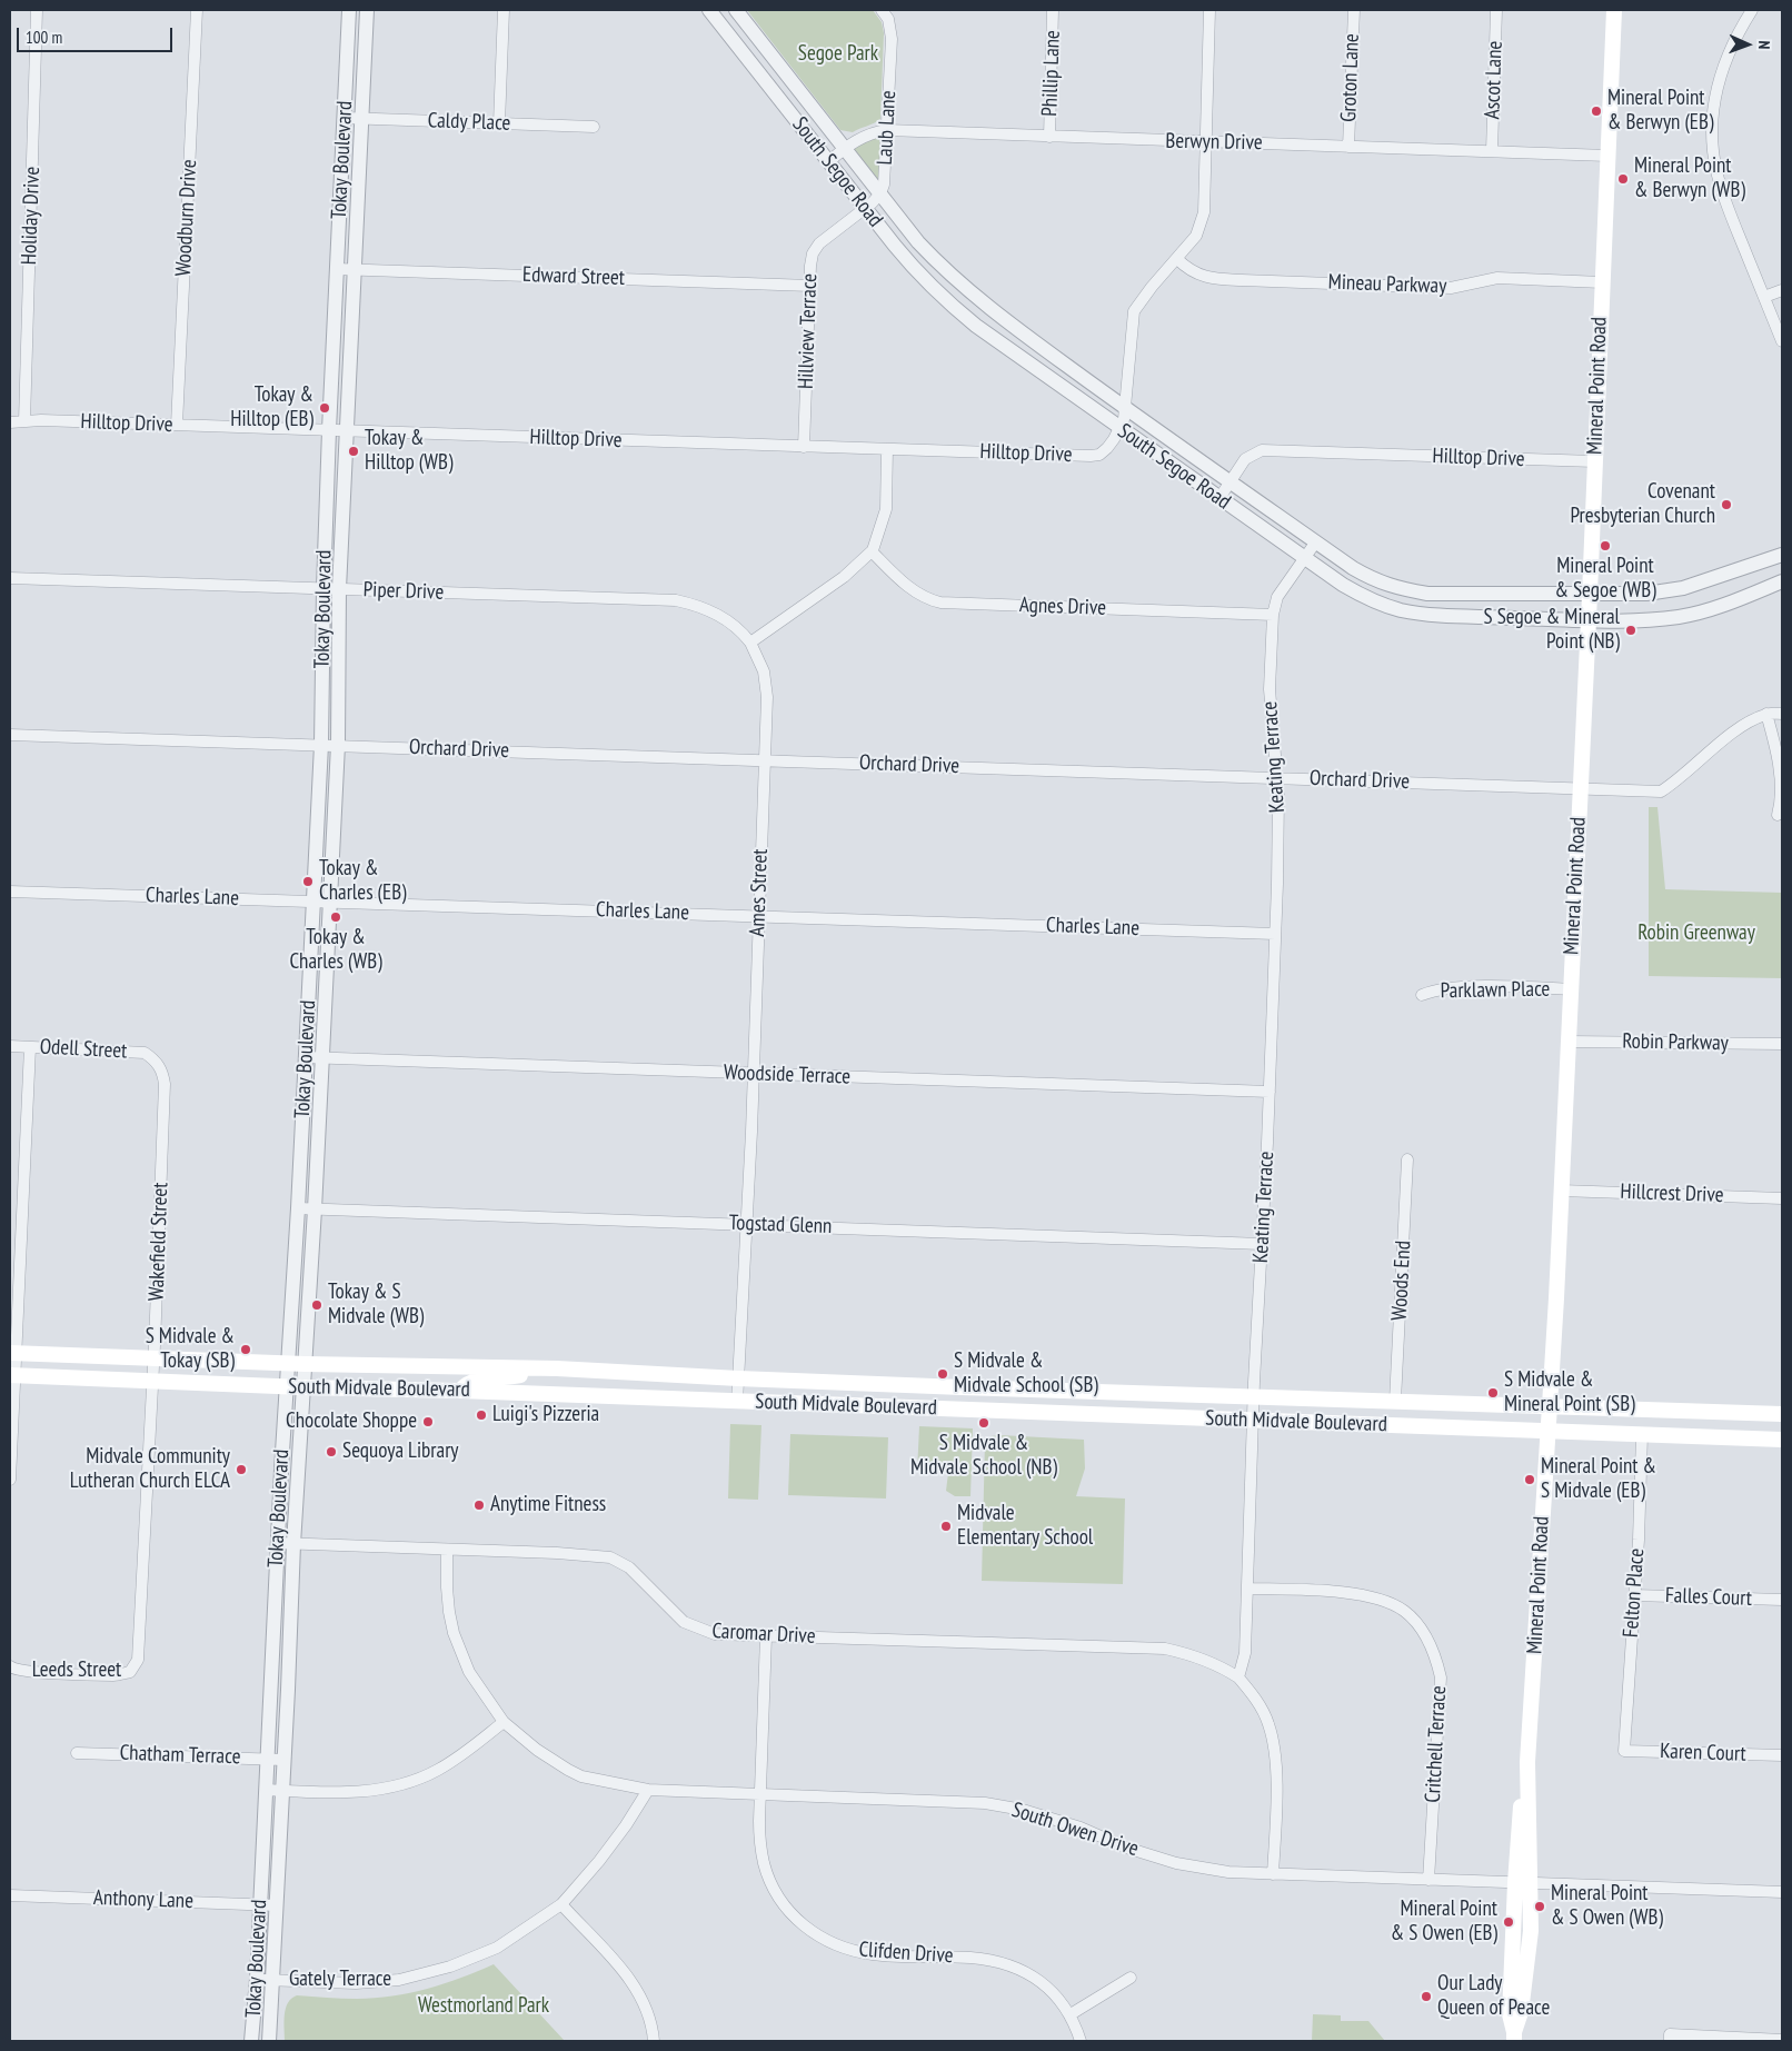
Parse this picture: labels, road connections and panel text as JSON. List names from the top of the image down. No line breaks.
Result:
{"streets":{"main road":["Mineral Point Road","South Midvale Boulevard"],"street":["Phillip Lane","Groton Lane","Ascot Lane","Caldy Place","Laub Lane","Berwyn Drive","Tokay Boulevard","South Segoe Road","Holiday Drive","Woodburn Drive","Edward Street","Mineau Parkway","Hillview Terrace","Hilltop Drive","Piper Drive","Agnes Drive","Orchard Drive","Keating Terrace","Ames Street","Charles Lane","Parklawn Place","Robin Parkway","Odell Street","Woodside Terrace","Hillcrest Drive","Togstad Glenn","Wakefield Street","Woods End","Felton Place","Falles Court","Caromar Drive","Leeds Street","Critchell Terrace","Karen Court","Chatham Terrace","South Owen Drive","Anthony Lane","Clifden Drive","Gately Terrace"]},"crossings":[["Phillip Lane","Berwyn Drive"],["Groton Lane","Berwyn Drive"],["Ascot Lane","Berwyn Drive"],["Caldy Place","Tokay Boulevard"],["Laub Lane","Berwyn Drive"],["Laub Lane","South Segoe Road"],["Laub Lane","Hillview Terrace"],["Berwyn Drive","South Segoe Road"],["Berwyn Drive","Mineral Point Road"],["Tokay Boulevard","Edward Street"],["Tokay Boulevard","Hilltop Drive"],["Tokay Boulevard","Piper Drive"],["Tokay Boulevard","Orchard Drive"],["Tokay Boulevard","Charles Lane"],["Tokay Boulevard","Woodside Terrace"],["Tokay Boulevard","Togstad Glenn"],["Tokay Boulevard","South Midvale Boulevard"],["Tokay Boulevard","Caromar Drive"],["Tokay Boulevard","Chatham Terrace"],["Tokay Boulevard","Anthony Lane"],["Tokay Boulevard","Gately Terrace"],["South Segoe Road","Hillview Terrace"],["South Segoe Road","Mineral Point Road"],["South Segoe Road","Hilltop Drive"],["South Segoe Road","Keating Terrace"],["Holiday Drive","Hilltop Drive"],["Woodburn Drive","Hilltop Drive"],["Edward Street","Hillview Terrace"],["Mineau Parkway","Mineral Point Road"],["Hillview Terrace","Hilltop Drive"],["Mineral Point Road","Hilltop Drive"],["Mineral Point Road","Orchard Drive"],["Mineral Point Road","Parklawn Place"],["Mineral Point Road","Robin Parkway"],["Mineral Point Road","Hillcrest Drive"],["Mineral Point Road","South Midvale Boulevard"],["Mineral Point Road","South Owen Drive"],["Piper Drive","Ames Street"],["Agnes Drive","Keating Terrace"],["Orchard Drive","Keating Terrace"],["Orchard Drive","Ames Street"],["Keating Terrace","Charles Lane"],["Keating Terrace","Woodside Terrace"],["Keating Terrace","Togstad Glenn"],["Keating Terrace","South Midvale Boulevard"],["Keating Terrace","Caromar Drive"],["Keating Terrace","Critchell Terrace"],["Ames Street","Charles Lane"],["Ames Street","Woodside Terrace"],["Ames Street","Togstad Glenn"],["Ames Street","South Midvale Boulevard"],["Odell Street","Wakefield Street"],["Wakefield Street","South Midvale Boulevard"],["Wakefield Street","Leeds Street"],["Woods End","South Midvale Boulevard"],["South Midvale Boulevard","Felton Place"],["Felton Place","Falles Court"],["Felton Place","Karen Court"],["Caromar Drive","South Owen Drive"],["Caromar Drive","Clifden Drive"],["Critchell Terrace","South Owen Drive"],["South Owen Drive","Clifden Drive"],["South Owen Drive","Gately Terrace"]],"parks":["Segoe Park","Robin Greenway","Westmorland Park"],"places":["Mineral Point & Berwyn (EB)","Mineral Point & Berwyn (WB)","Tokay & Hilltop (EB)","Tokay & Hilltop (WB)","Covenant Presbyterian Church","Mineral Point & Segoe (WB)","S Segoe & Mineral Point (NB)","Tokay & Charles (EB)","Tokay & Charles (WB)","Tokay & S Midvale (WB)","S Midvale & Tokay (SB)","S Midvale & Midvale School (SB)","S Midvale & Mineral Point (SB)","Luigi's Pizzeria","Chocolate Shoppe","S Midvale & Midvale School (NB)","Sequoya Library","Midvale Community Lutheran Church ELCA","Mineral Point & S Midvale (EB)","Anytime Fitness","Midvale Elementary School","Mineral Point & S Owen (WB)","Mineral Point & S Owen (EB)","Our Lady Queen of Peace"],"scale_bar":"100 m","north":"right"}
